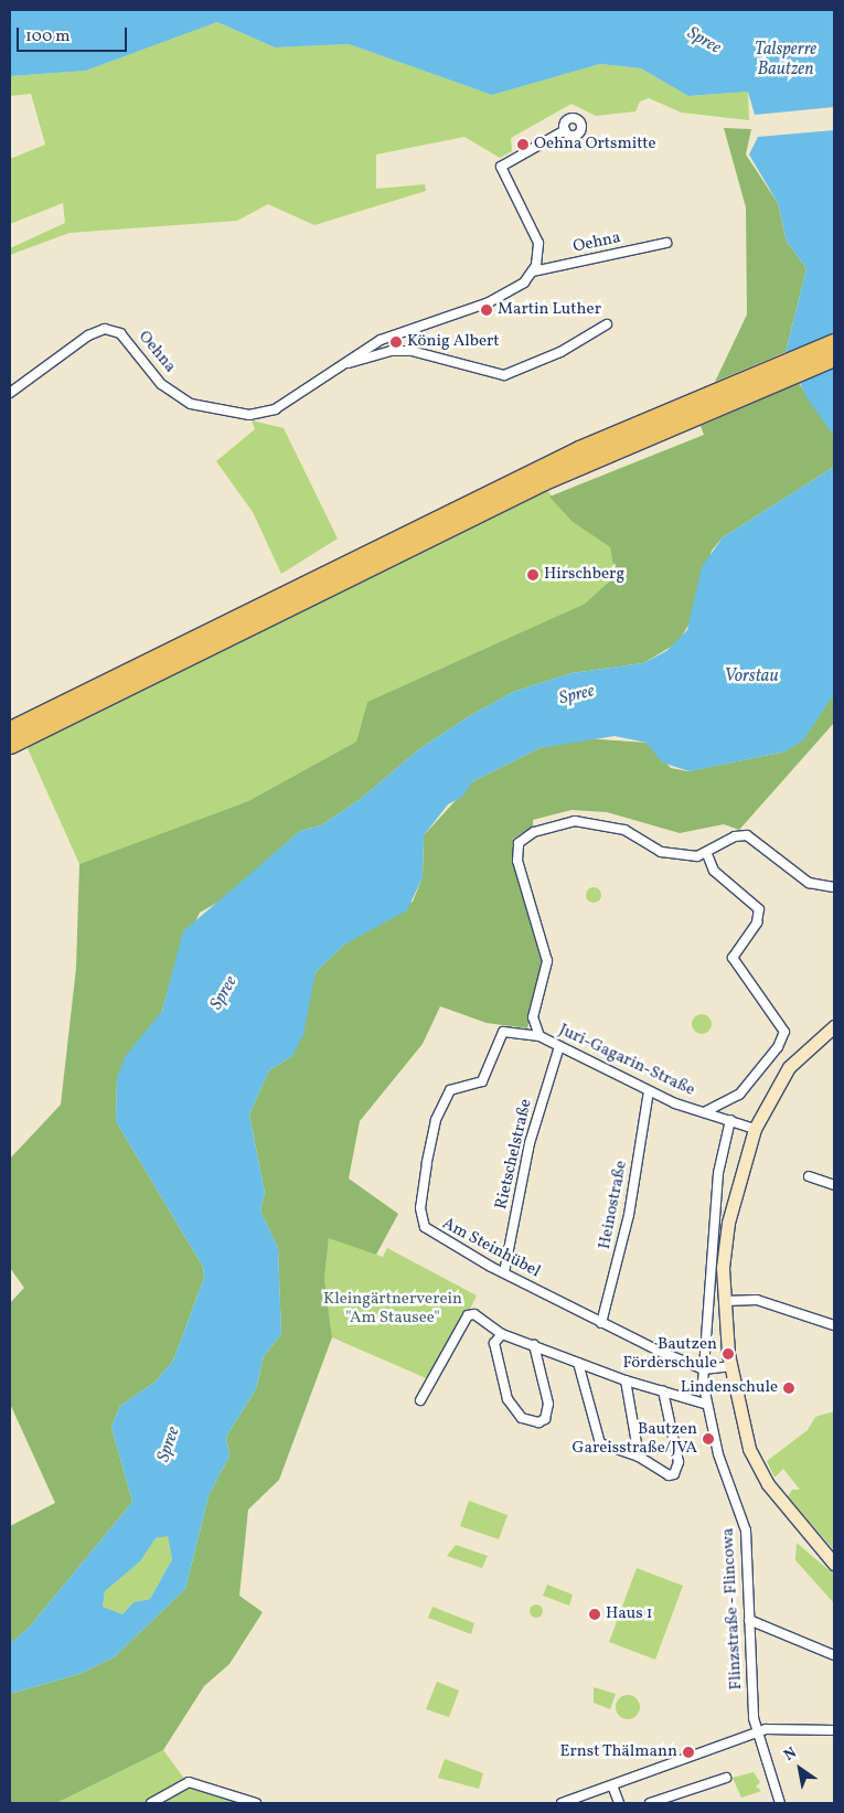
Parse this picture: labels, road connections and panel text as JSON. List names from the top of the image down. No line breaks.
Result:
{"streets":{"street":["Oehna","Juri-Gagarin-Straße","Rietschelstraße","Heinostraße","Am Steinhübel","Flinzstraße - Flincowa"]},"crossings":[["Juri-Gagarin-Straße","Rietschelstraße"],["Juri-Gagarin-Straße","Heinostraße"],["Juri-Gagarin-Straße","Am Steinhübel"],["Juri-Gagarin-Straße","Flinzstraße - Flincowa"],["Rietschelstraße","Am Steinhübel"],["Heinostraße","Am Steinhübel"],["Am Steinhübel","Flinzstraße - Flincowa"]],"water":["Spree","Talsperre Bautzen","Vorstau"],"parks":["Kleingärtnerverein \"Am Stausee\""],"places":["Oehna Ortsmitte","Martin Luther","König Albert","Hirschberg","Bautzen Förderschule","Lindenschule","Bautzen Gareisstraße/JVA","Haus 1","Ernst Thälmann"],"scale_bar":"100 m","north":"top left"}
